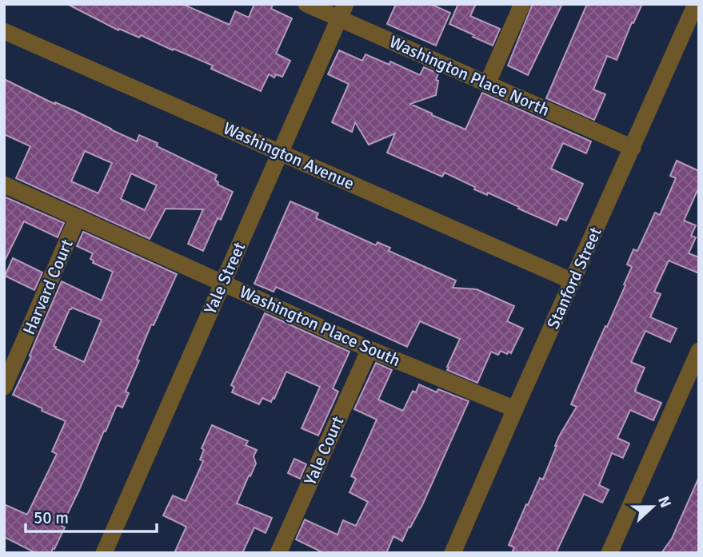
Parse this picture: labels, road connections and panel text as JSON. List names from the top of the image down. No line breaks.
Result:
{"streets":{"street":["Washington Place North","Washington Avenue","Yale Street","Stanford Street","Harvard Court","Washington Place South","Yale Court"]},"crossings":[["Washington Place North","Yale Street"],["Washington Place North","Stanford Street"],["Washington Avenue","Yale Street"],["Washington Avenue","Stanford Street"],["Yale Street","Washington Place South"],["Stanford Street","Washington Place South"],["Harvard Court","Washington Place South"],["Washington Place South","Yale Court"]],"scale_bar":"50 m","north":"right"}
